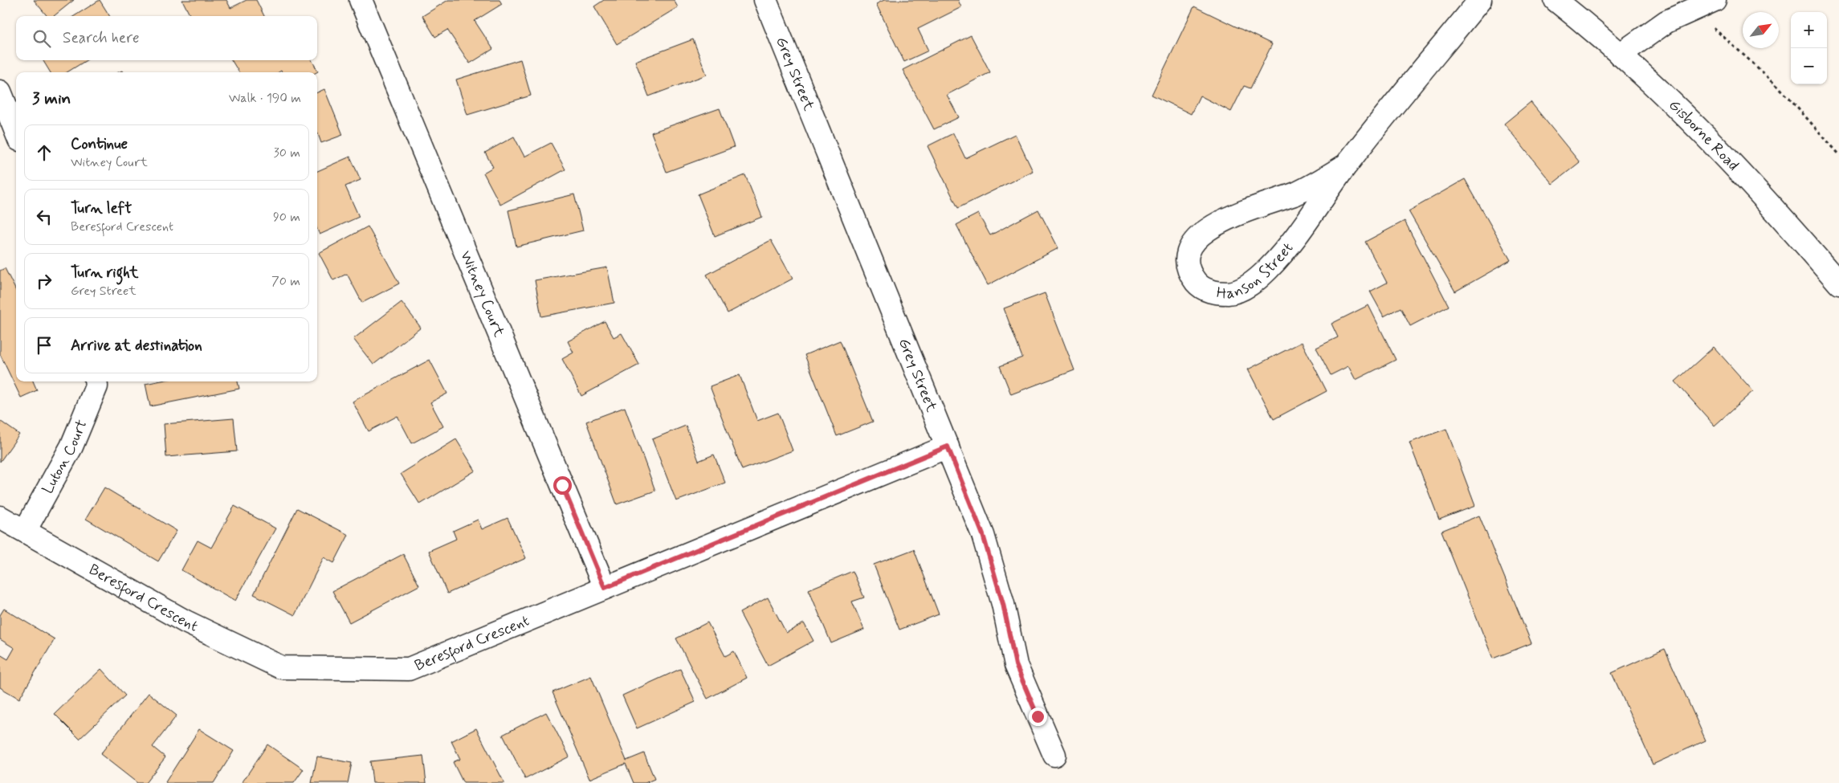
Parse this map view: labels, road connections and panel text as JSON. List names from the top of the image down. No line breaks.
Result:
{"streets":{"street":["Grey Street","Gisborne Road","Hanson Street","Witney Court","Luton Court","Beresford Crescent"]},"crossings":[["Grey Street","Beresford Crescent"],["Witney Court","Beresford Crescent"],["Luton Court","Beresford Crescent"]],"north":"top right","page":{"map_buttons":["+","−"],"search":"Search here","heading":["3 min","Walk · 190 m"],"list":[["Continue","Witney Court","30 m"],["Turn left","Beresford Crescent","90 m"],["Turn right","Grey Street","70 m"],"Arrive at destination"]}}
